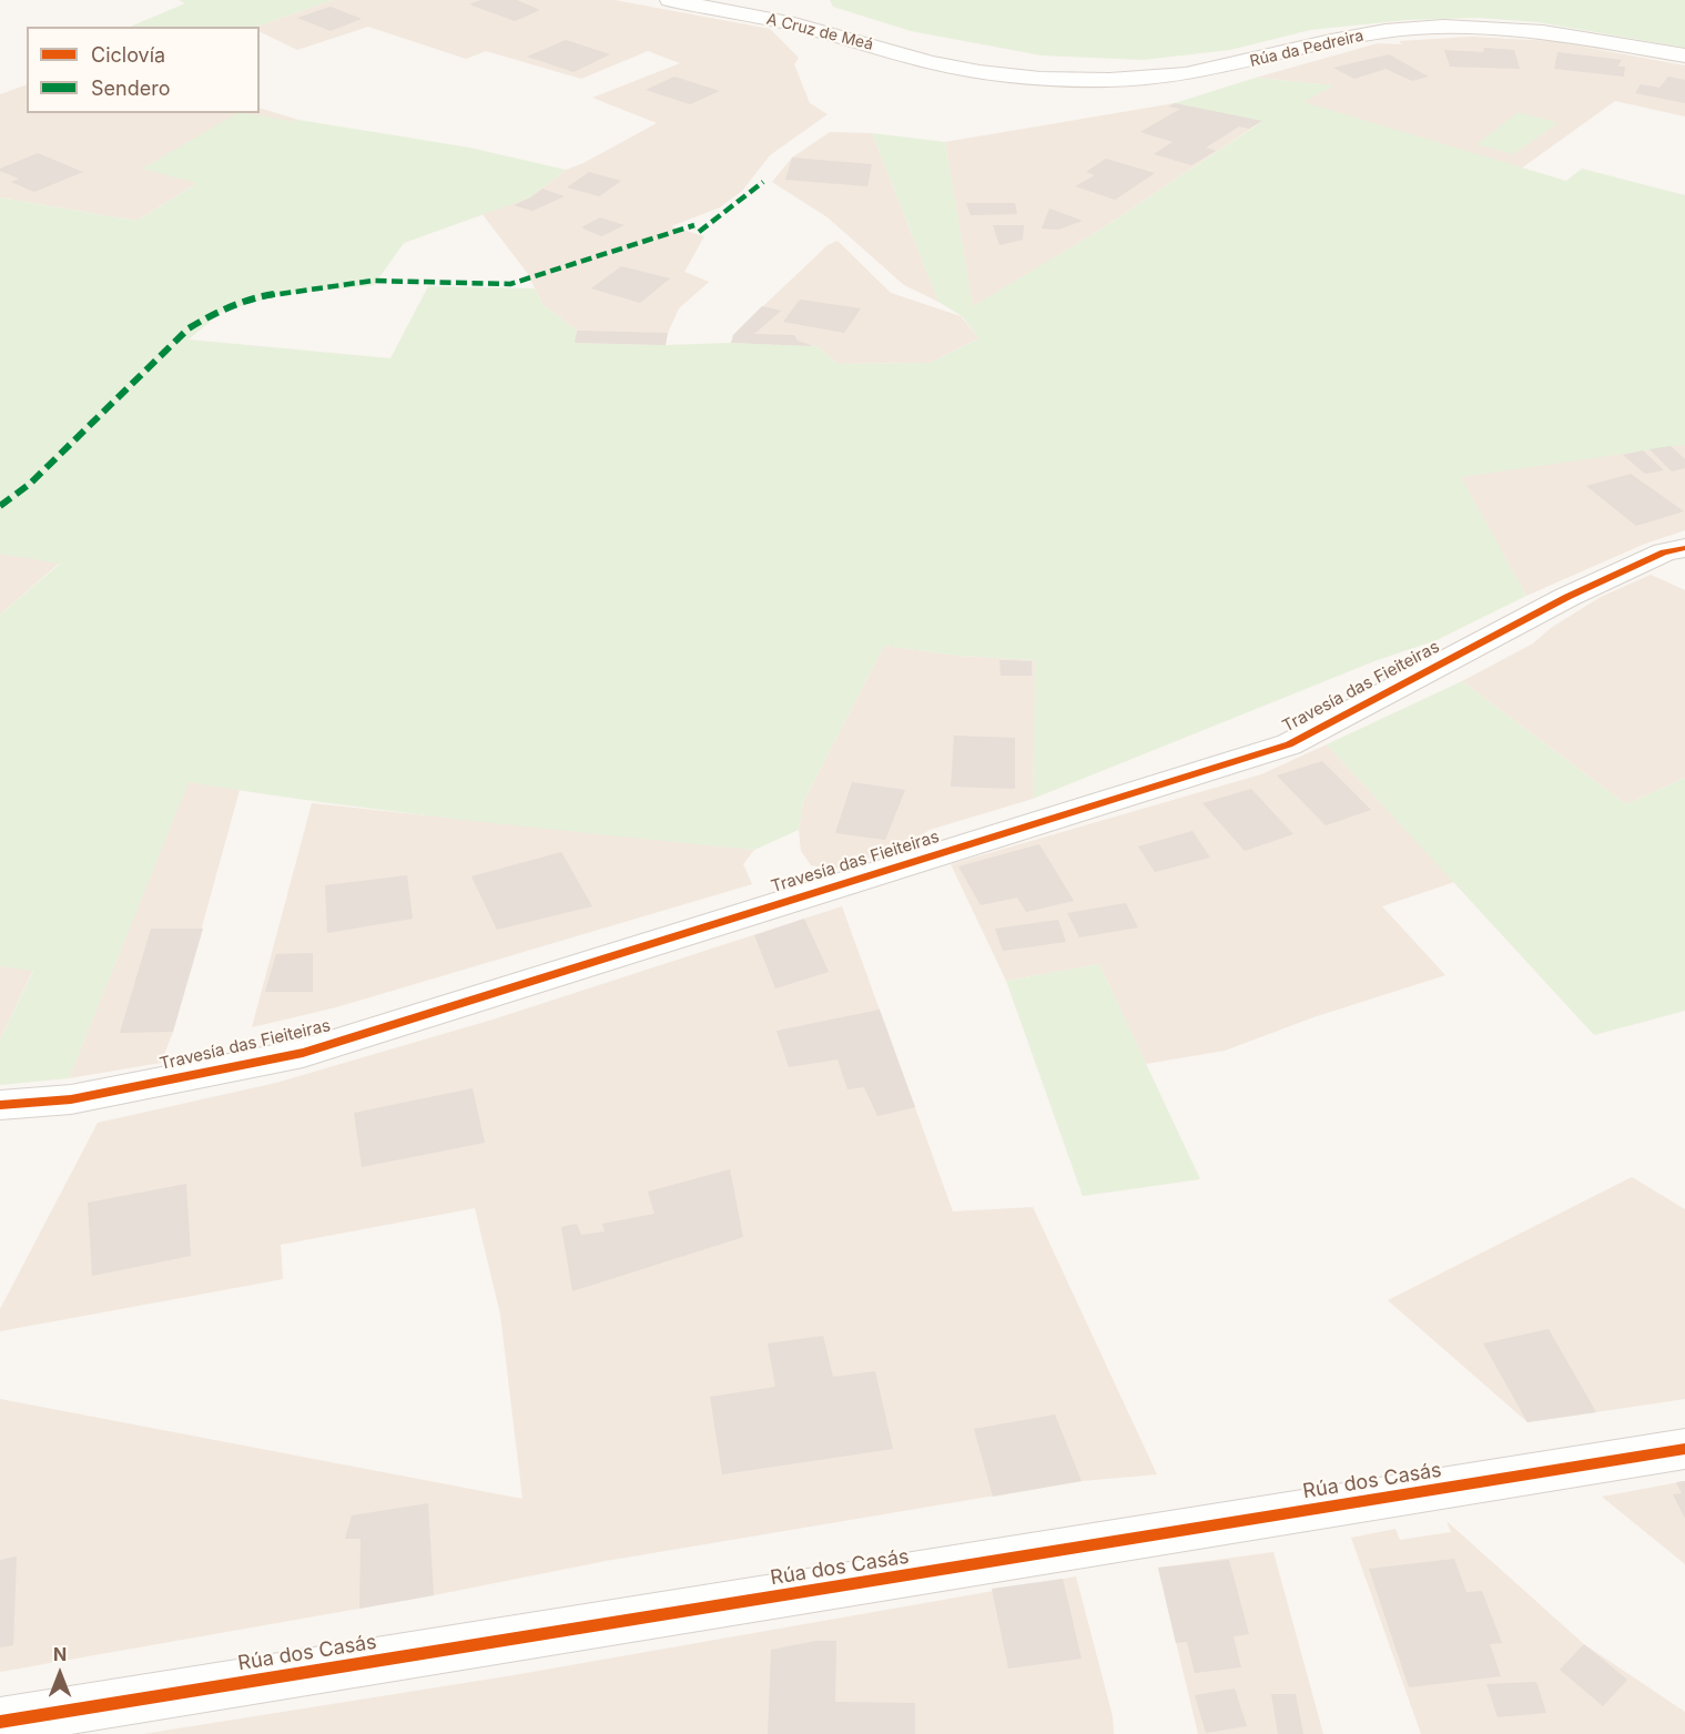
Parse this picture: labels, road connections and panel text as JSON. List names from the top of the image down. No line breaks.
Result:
{"streets":{"street":["A Cruz de Meá","Rúa da Pedreira","Travesía das Fieiteiras","Rúa dos Casás"]},"crossings":[["A Cruz de Meá","Rúa da Pedreira"]],"legend":["Ciclovía","Sendero"],"north":"top"}
